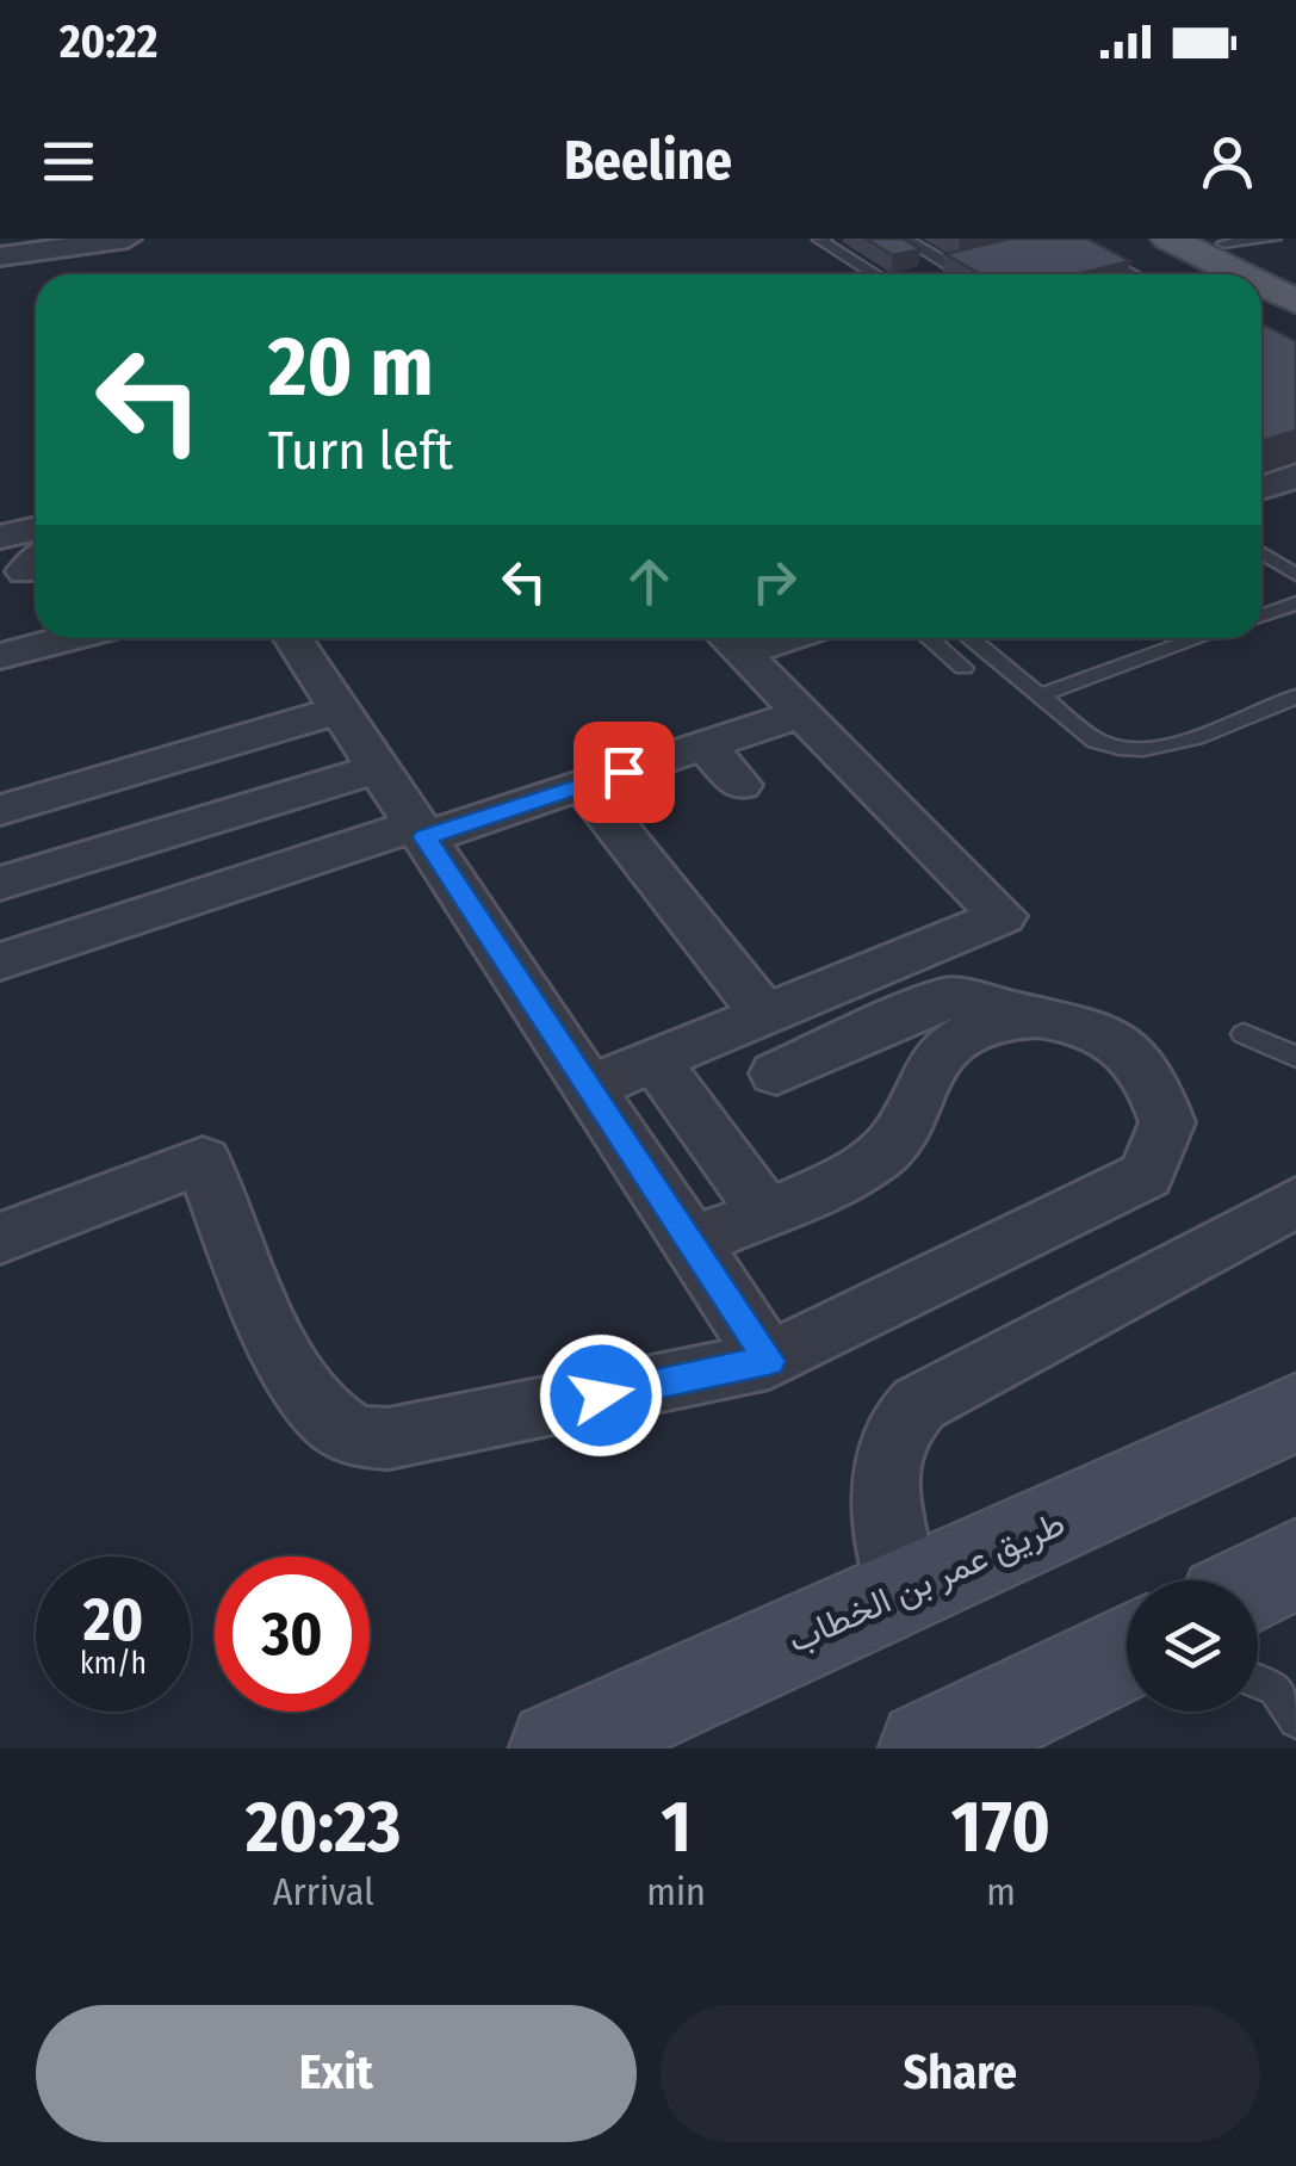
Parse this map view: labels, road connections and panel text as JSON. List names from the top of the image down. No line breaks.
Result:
{"streets":{"street":["طريق عمر بن الخطاب"]},"page":{"status":"20:22","header":"Beeline","turn":["20 m","Turn left"],"speed":"20 km/h","limit":"30","eta":["20:23","Arrival","1","min","170","m"],"buttons":["Exit","Share"]}}
